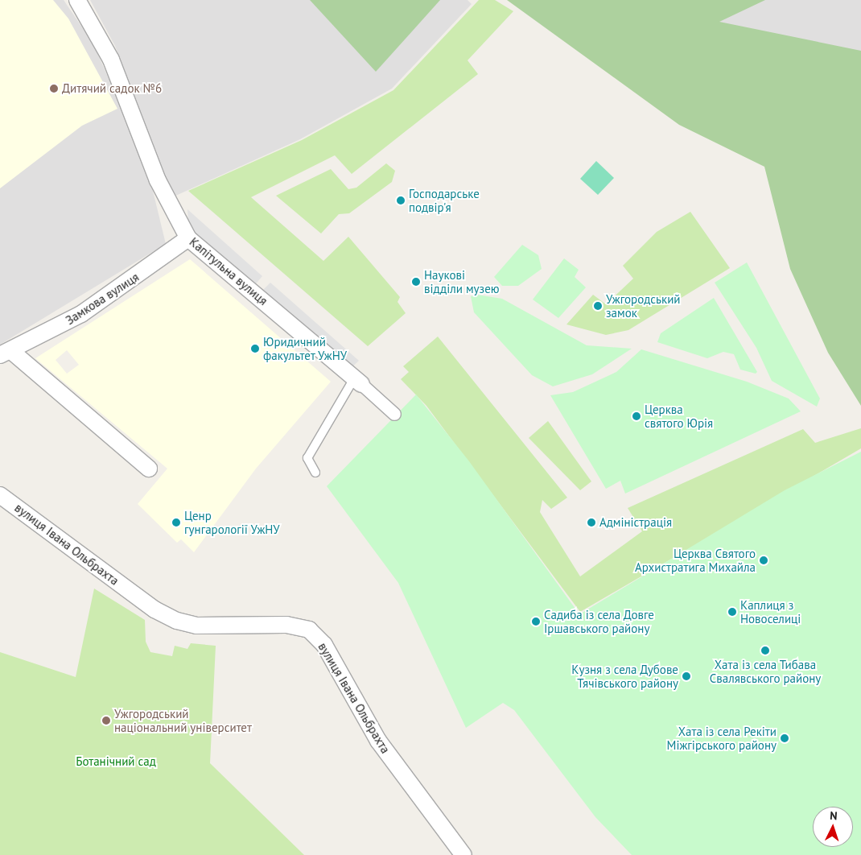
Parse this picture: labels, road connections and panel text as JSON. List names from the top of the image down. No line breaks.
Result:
{"streets":{"street":["Капітульна вулиця","Замкова вулиця","вулиця Івана Ольбрахта"]},"crossings":[["Капітульна вулиця","Замкова вулиця"]],"parks":["Ботанічний сад"],"places":["Дитячий садок №6","Господарське подвір'я","Наукові відділи музею","Ужгородський замок","Юридичний факультет УжНУ","Церква святого Юрія","Ценр гунгарології УжНУ","Адміністрація","Церква Святого Архистратига Михайла","Каплиця з Новоселиці","Садиба із села Довге Іршавського району","Хата із села Тибава Свалявського району","Кузня з села Дубове Тячівського району","Ужгородський національний університет","Хата із села Рекіти Міжгірського району"],"north":"top"}
